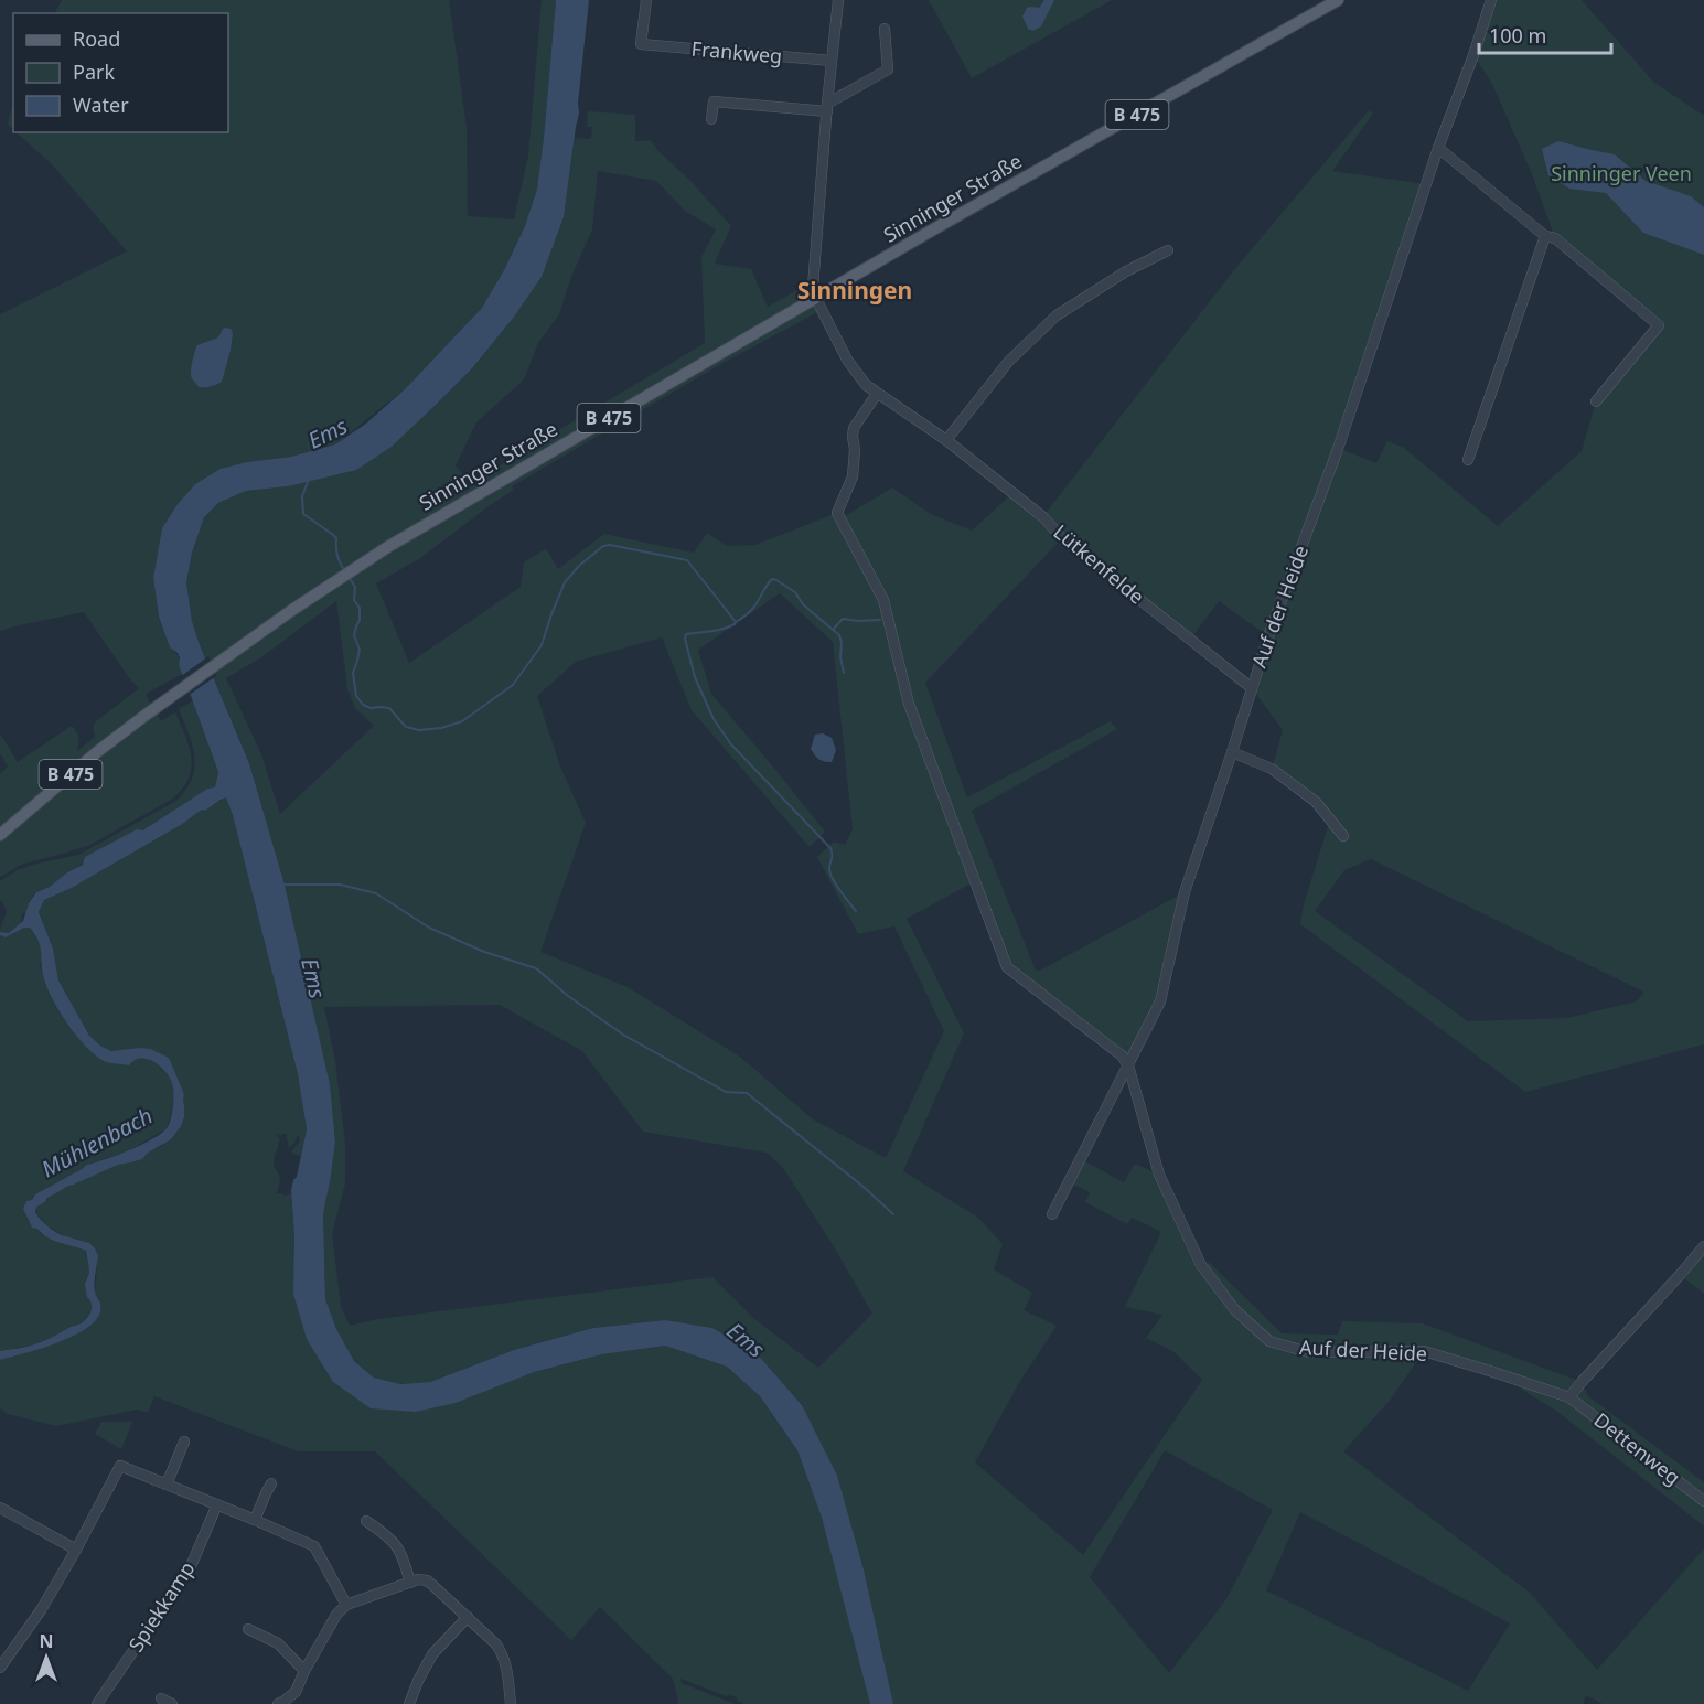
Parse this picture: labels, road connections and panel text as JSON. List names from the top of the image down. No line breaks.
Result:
{"streets":{"main road":["B 475","Sinninger Straße"],"street":["Frankweg","Lütkenfelde","Auf der Heide","Dettenweg","Spiekkamp"]},"crossings":[["Sinninger Straße","Lütkenfelde"],["Lütkenfelde","Auf der Heide"],["Auf der Heide","Dettenweg"]],"districts":["Sinningen"],"water":["Ems","Mühlenbach"],"parks":["Sinninger Veen"],"legend":["Road","Park","Water"],"scale_bar":"100 m","north":"top"}
